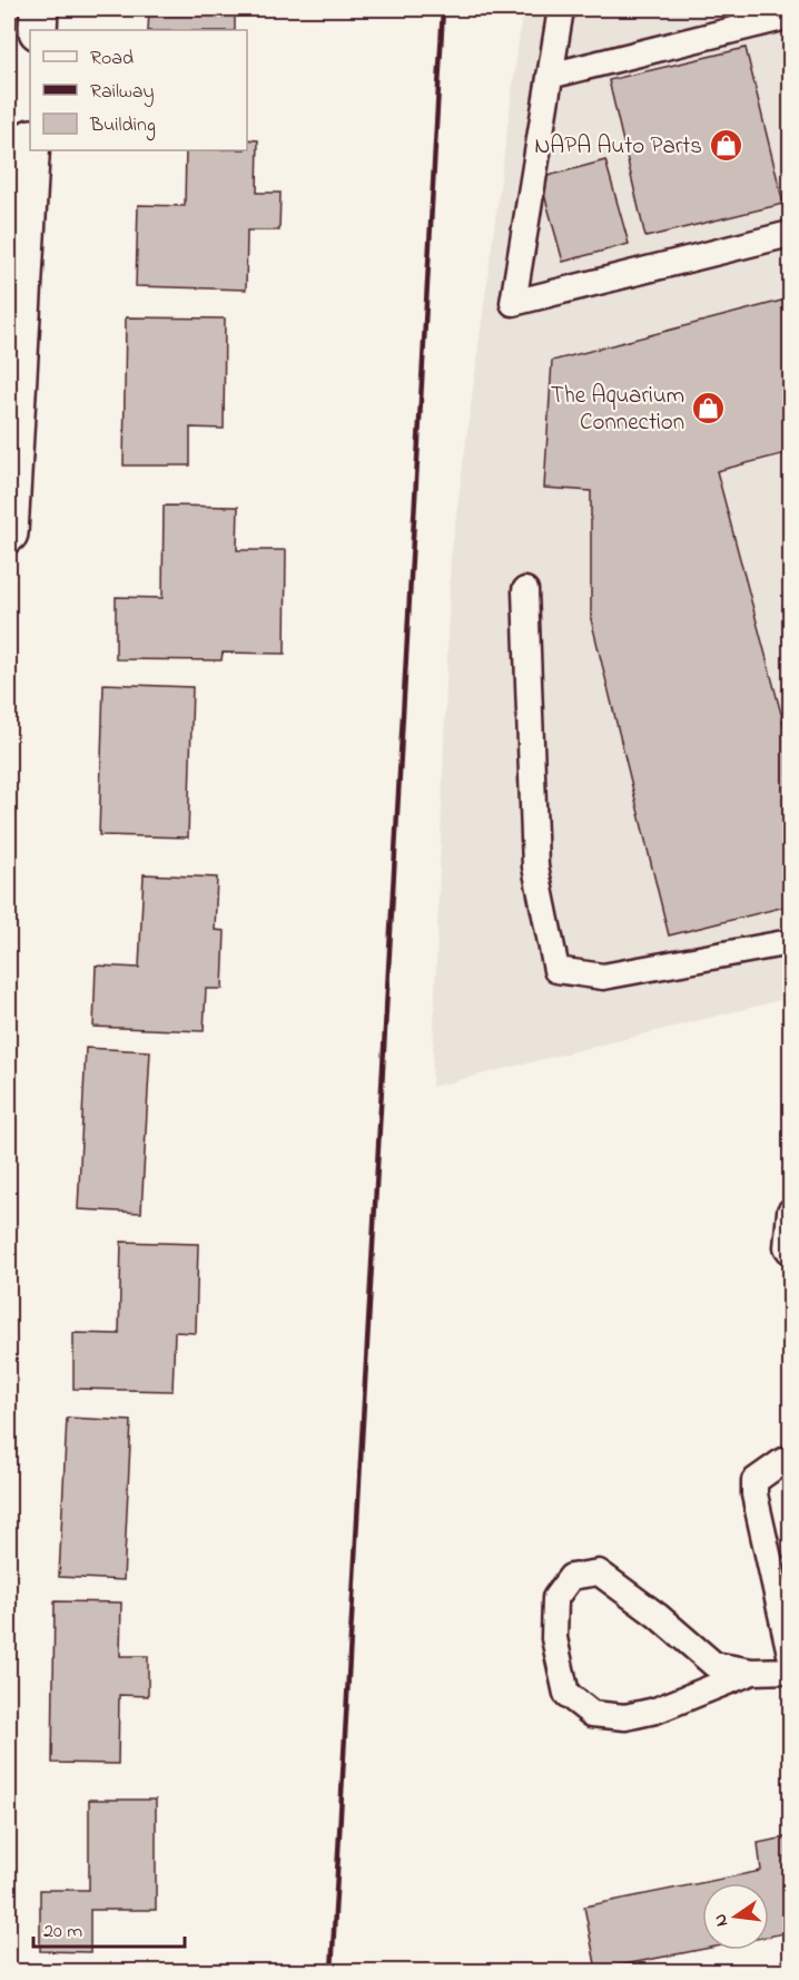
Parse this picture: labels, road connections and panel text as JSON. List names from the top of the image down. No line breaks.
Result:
{"places":{"shop":["NAPA Auto Parts","The Aquarium Connection"]},"legend":["Road","Railway","Building"],"scale_bar":"20 m","north":"left"}
